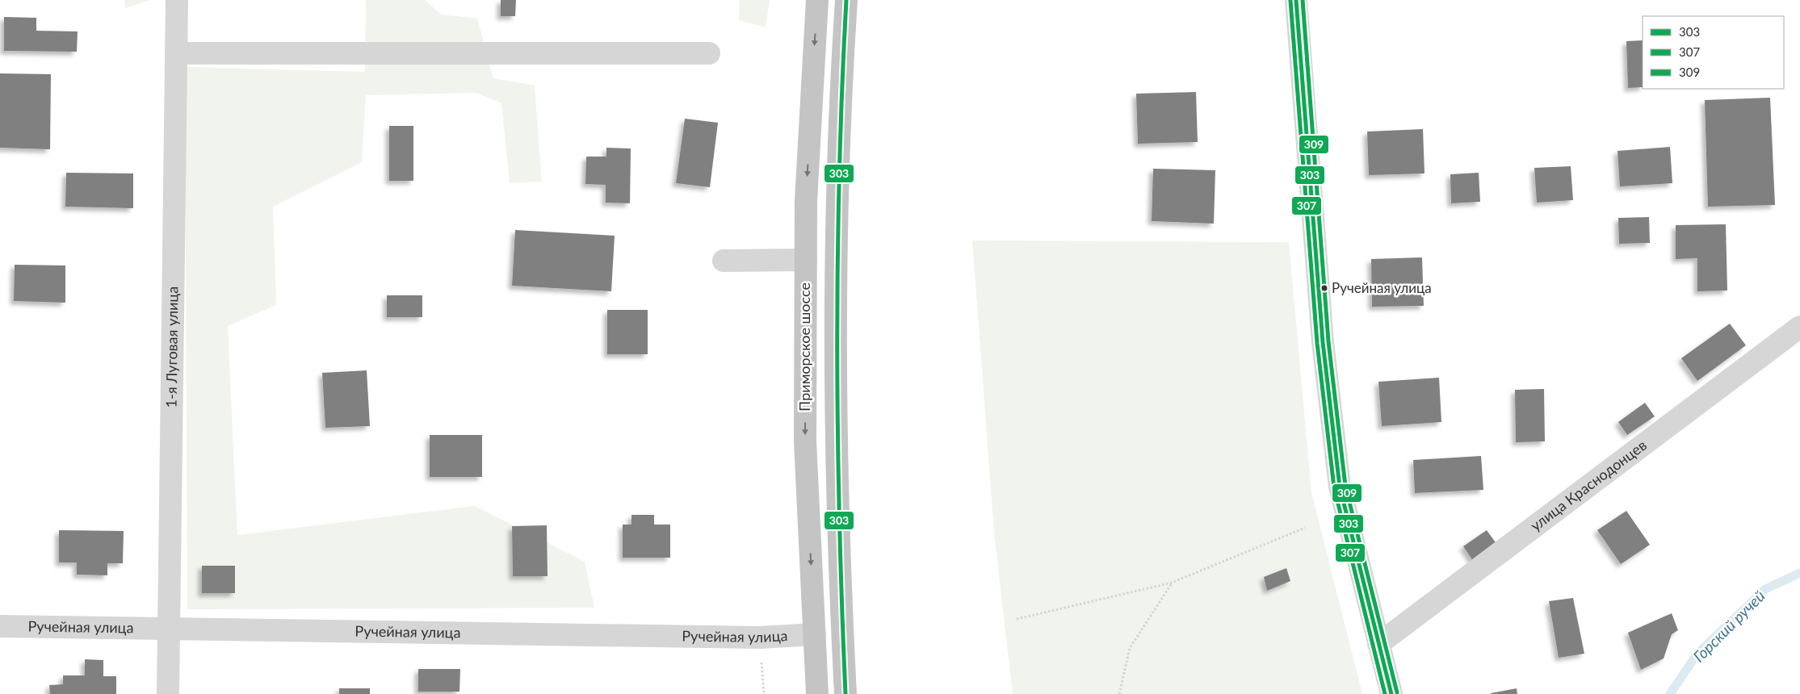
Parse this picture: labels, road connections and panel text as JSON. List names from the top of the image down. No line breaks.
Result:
{"streets":{"highway":["Приморское шоссе"],"street":["1-я Луговая улица","улица Краснодонцев","Ручейная улица"]},"crossings":[["1-я Луговая улица","Ручейная улица"],["Приморское шоссе","Ручейная улица"]],"water":["Горский ручей"],"places":["Ручейная улица"],"lines":["transit line 303","transit line 309","transit line 307"],"legend":["303","307","309"]}
